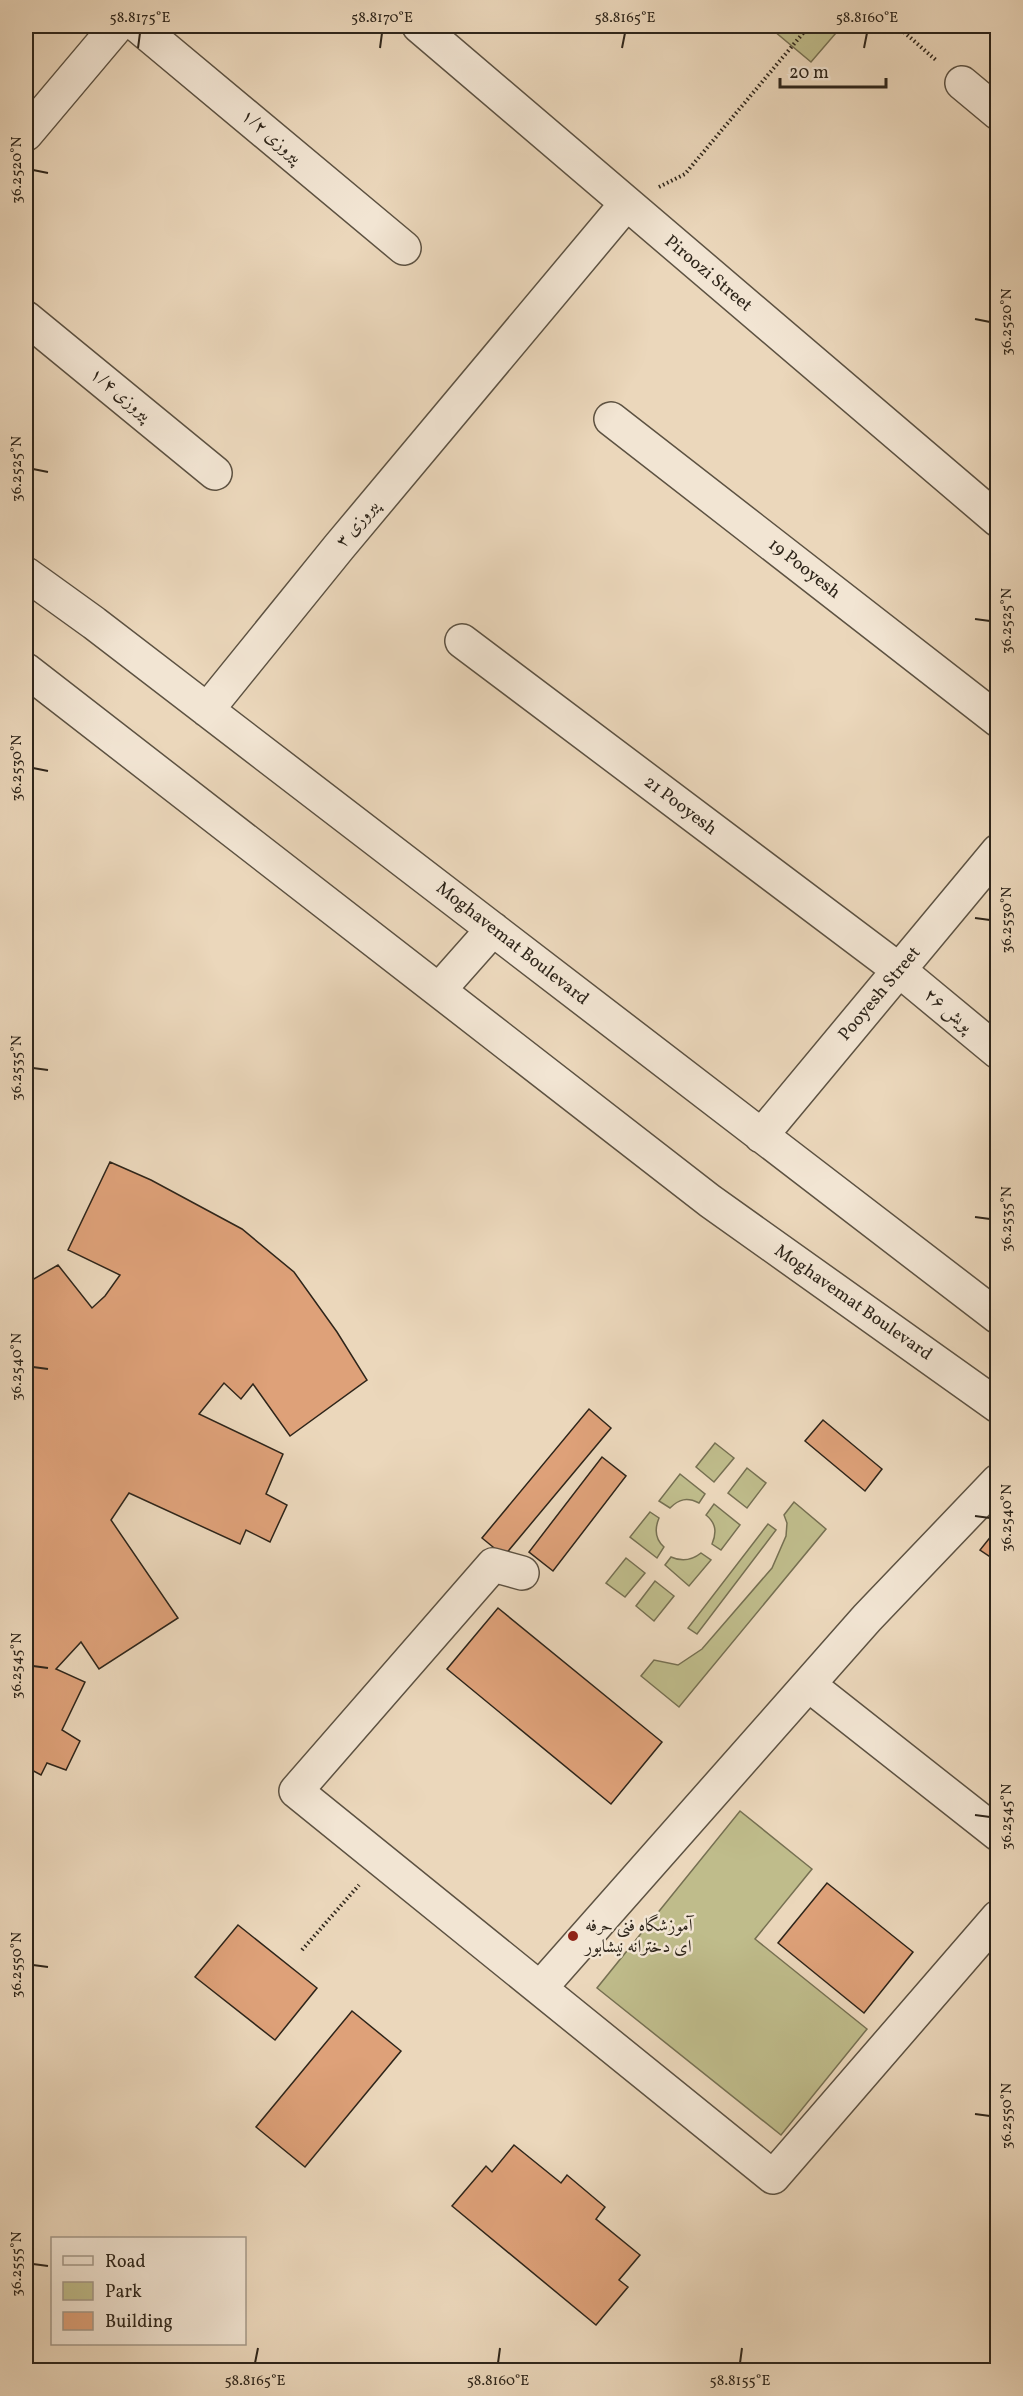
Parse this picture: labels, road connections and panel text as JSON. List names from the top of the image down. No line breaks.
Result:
{"streets":{"street":["پیروزی ۱/۲","Piroozi Street","پیروزی ۱/۴","پیروزی ۳","19 Pooyesh","21 Pooyesh","Moghavemat Boulevard","Pooyesh Street","پویش ۲۶"]},"crossings":[["Piroozi Street","پیروزی ۳"],["پیروزی ۳","Moghavemat Boulevard"],["21 Pooyesh","Pooyesh Street"],["21 Pooyesh","پویش ۲۶"],["Moghavemat Boulevard","Pooyesh Street"],["Pooyesh Street","پویش ۲۶"]],"places":["آموزشگاه فنی حرفه ای دخترانه نیشابور"],"legend":["Road","Park","Building"],"scale_bar":"20 m","coordinates":["58.8175°E","58.8170°E","58.8165°E","58.8160°E","36.2520°N","36.2525°N","36.2530°N","36.2535°N","36.2540°N","36.2545°N","36.2550°N","36.2555°N","58.8155°E"]}
